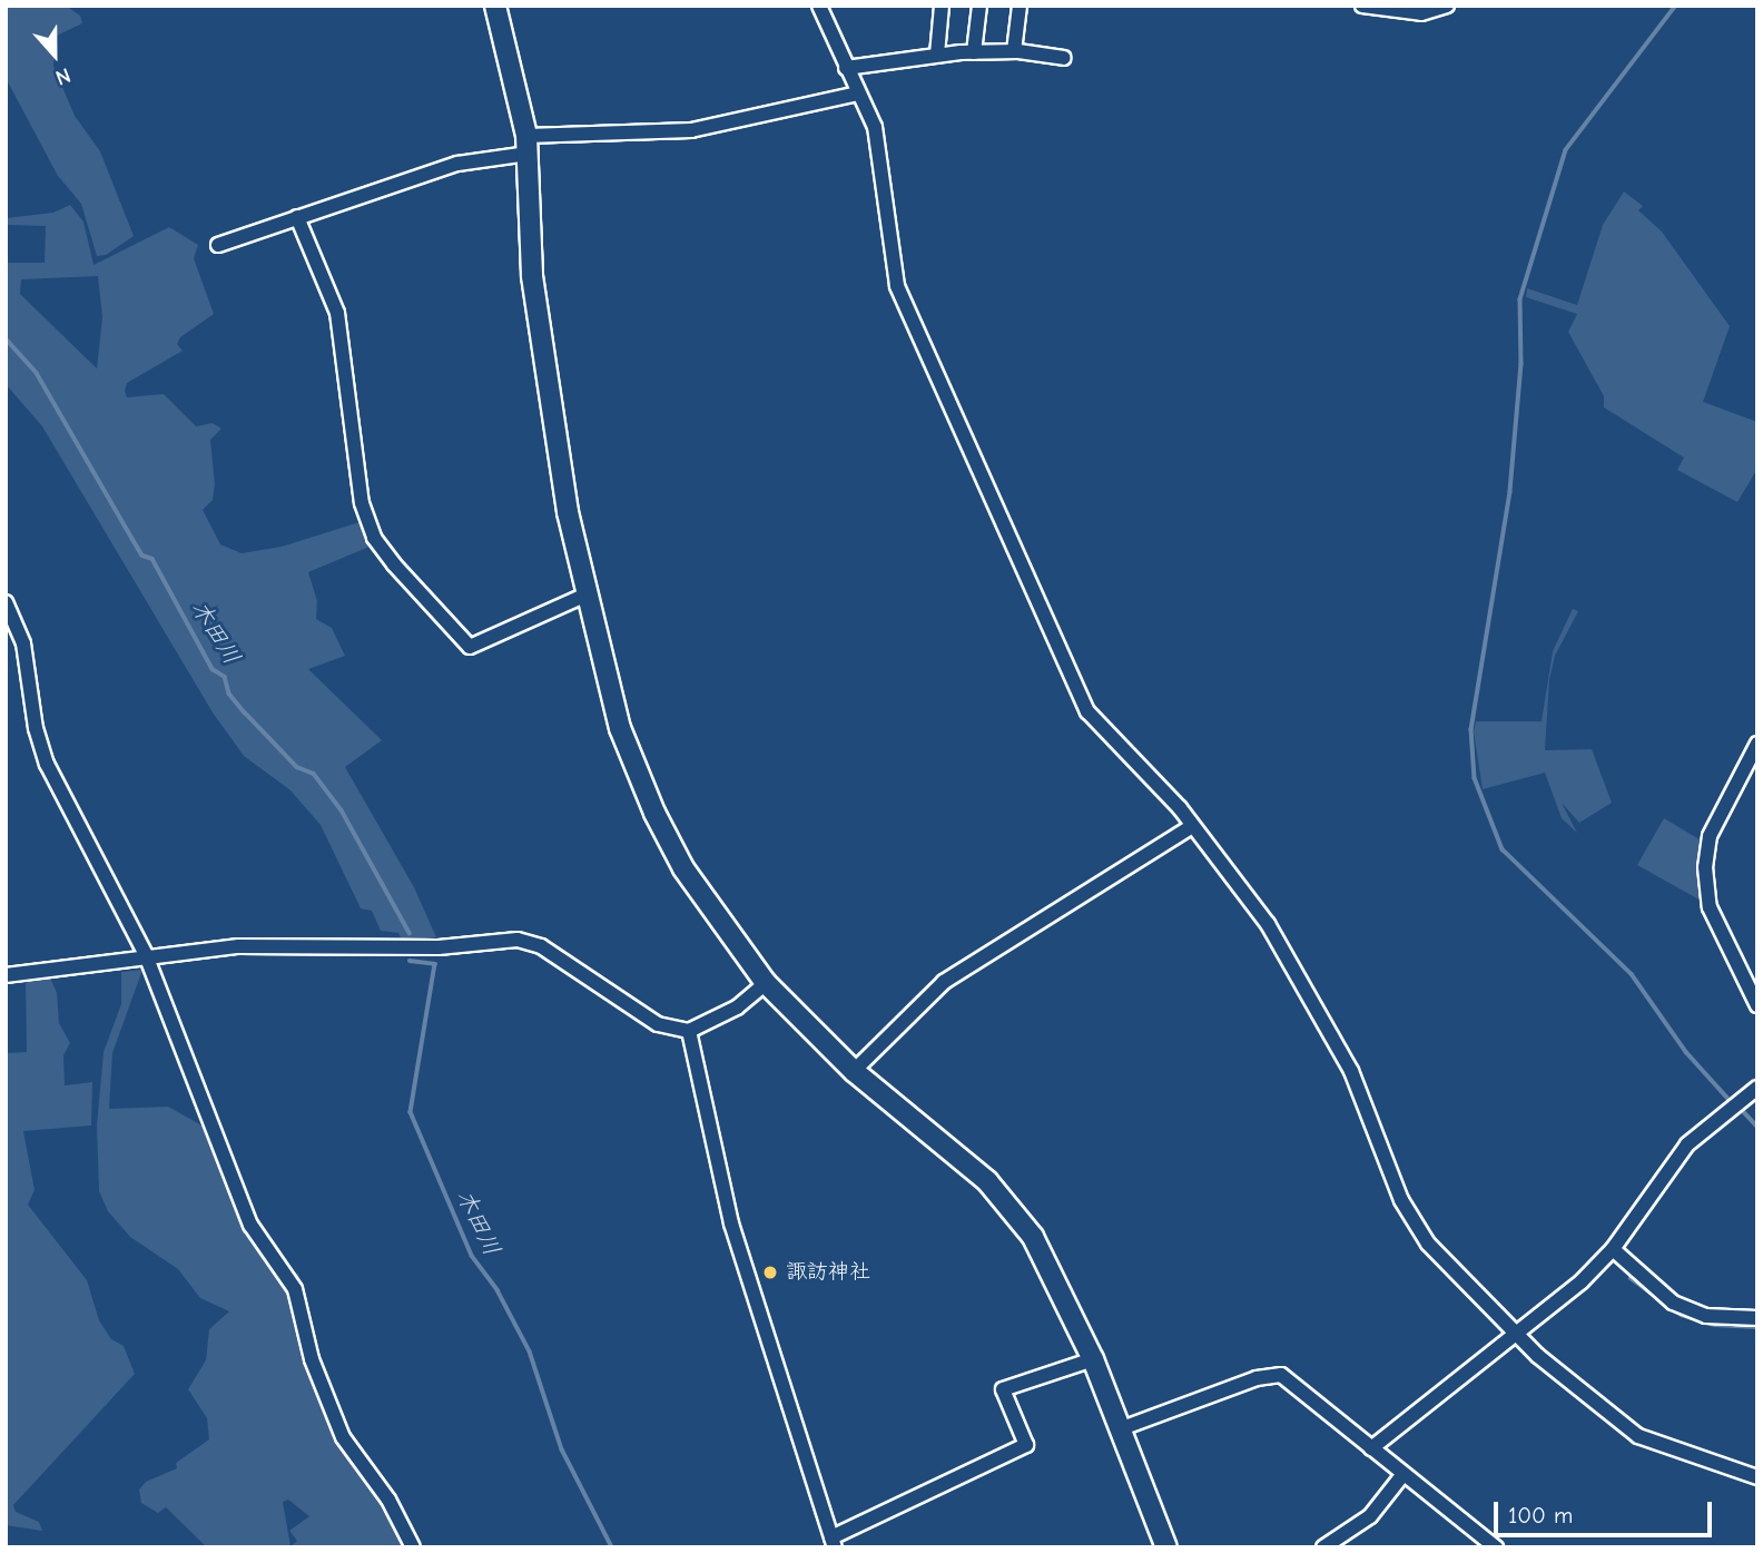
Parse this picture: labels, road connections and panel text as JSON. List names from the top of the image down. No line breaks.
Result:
{"water":["木田川"],"places":["諏訪神社"],"scale_bar":"100 m","north":"bottom"}
